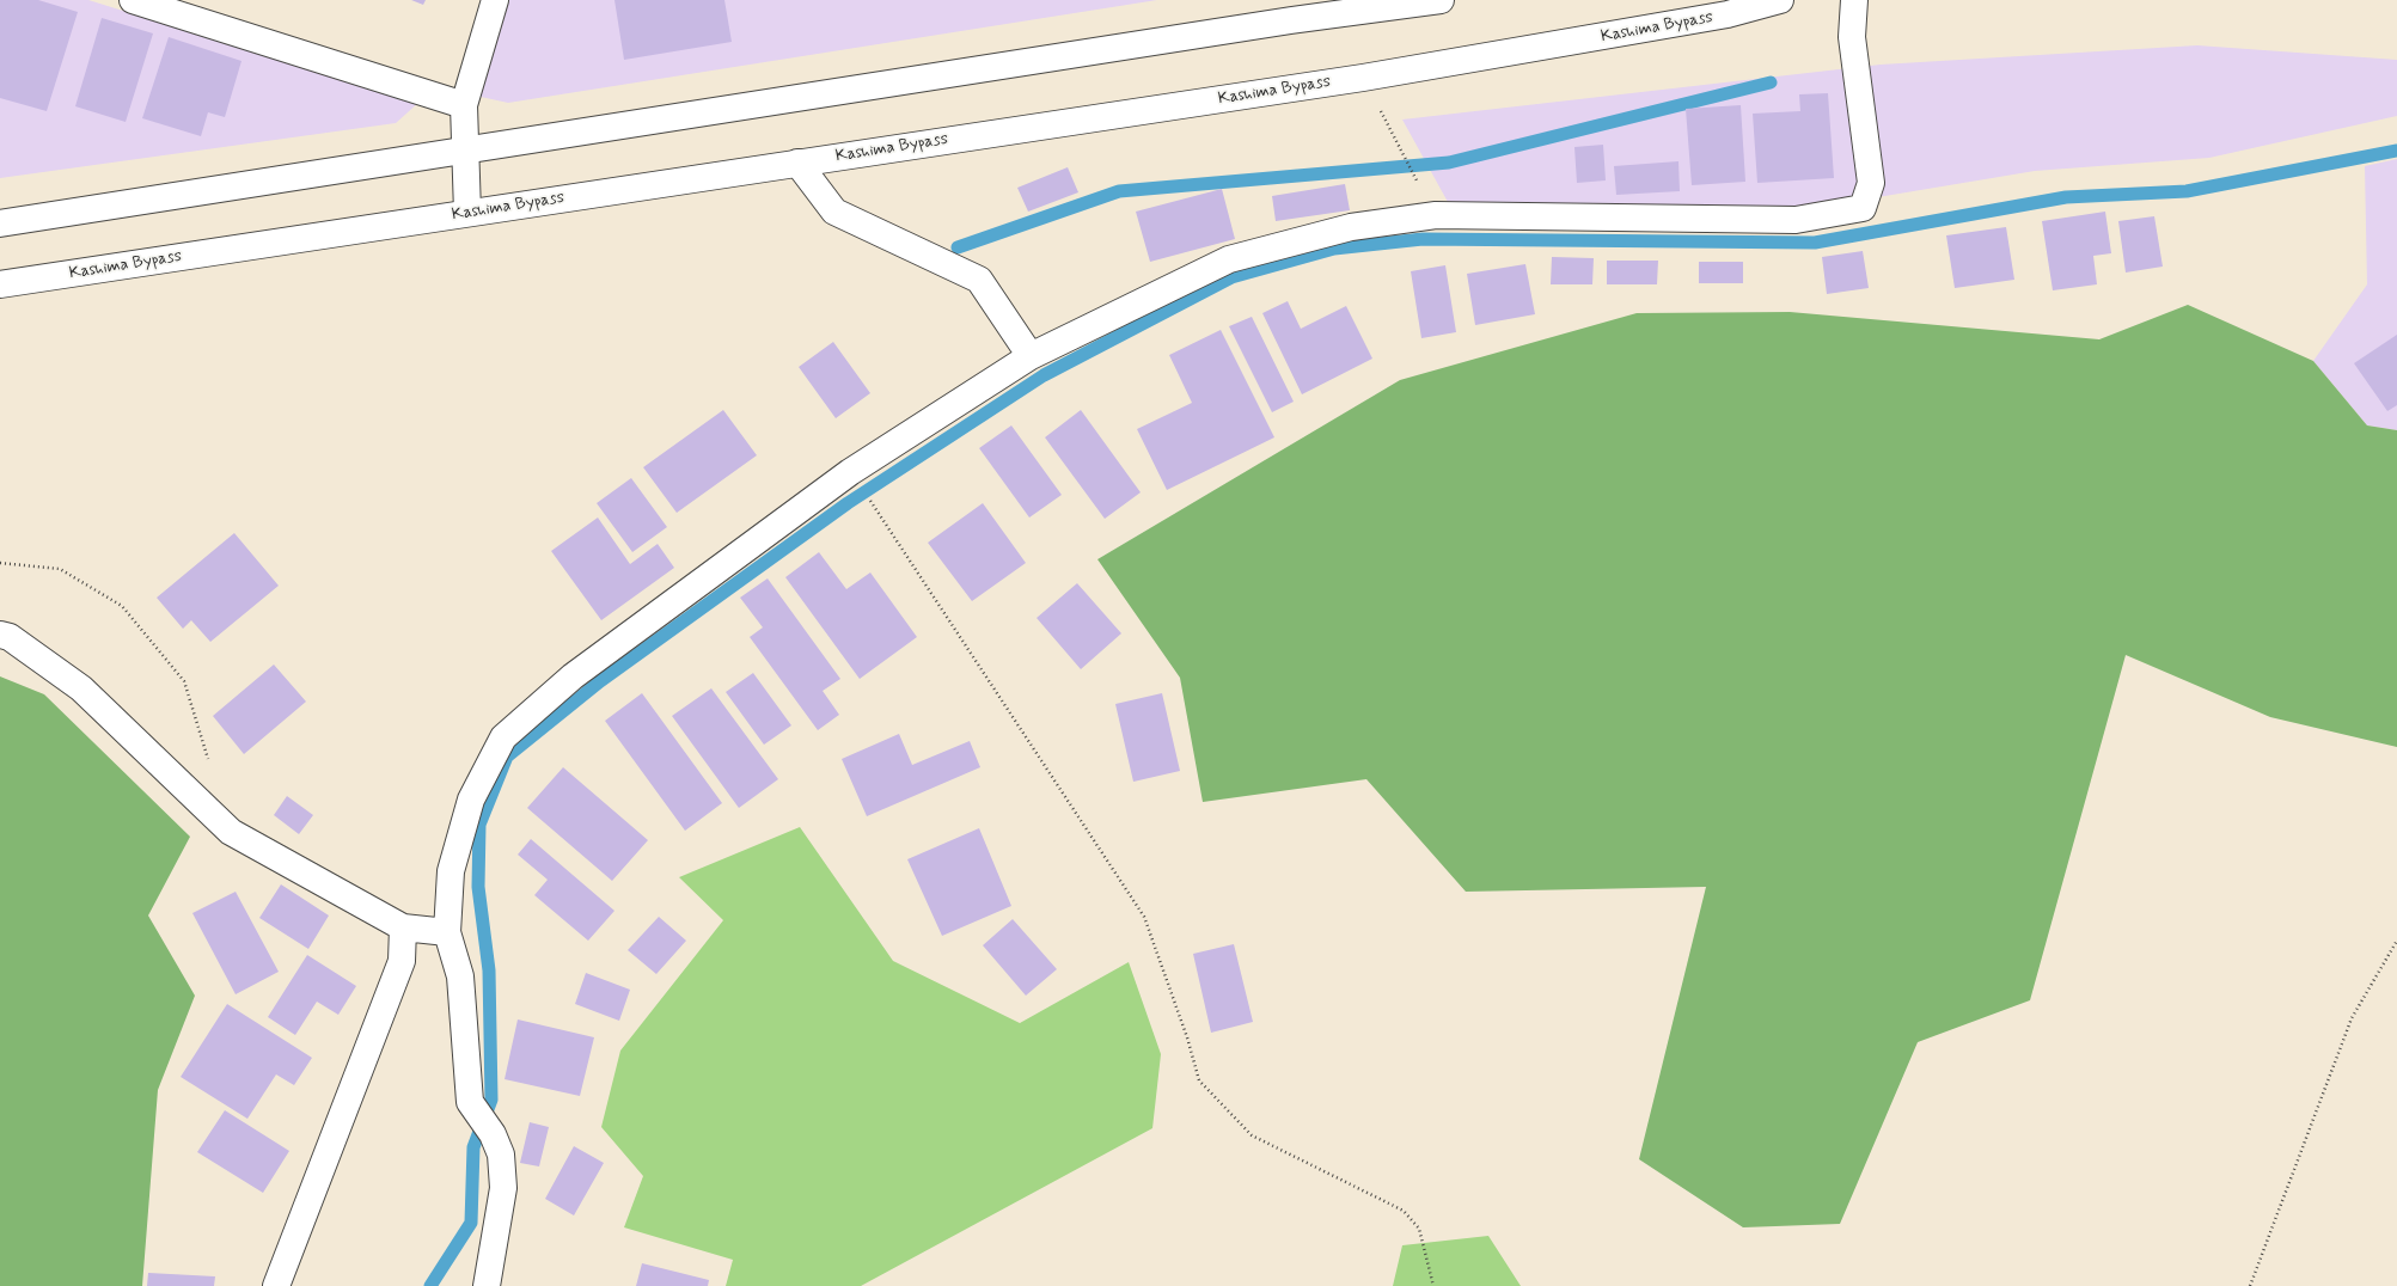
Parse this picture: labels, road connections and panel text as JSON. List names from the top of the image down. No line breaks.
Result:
{"streets":{"main road":["Kashima Bypass"]}}
